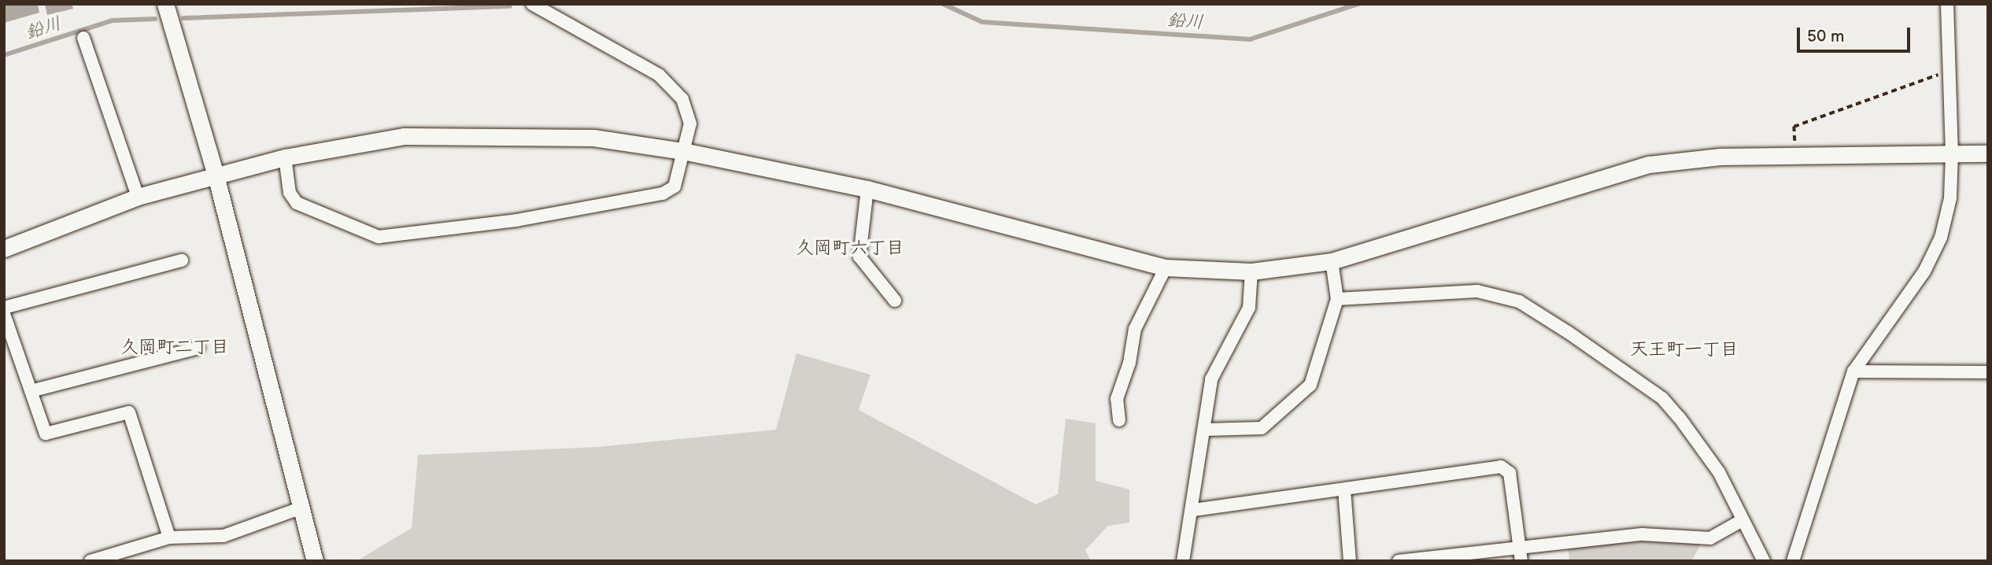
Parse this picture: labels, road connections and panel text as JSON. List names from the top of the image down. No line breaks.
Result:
{"districts":["久岡町六丁目","久岡町二丁目","天王町一丁目"],"water":["鉛川"],"scale_bar":"50 m"}
